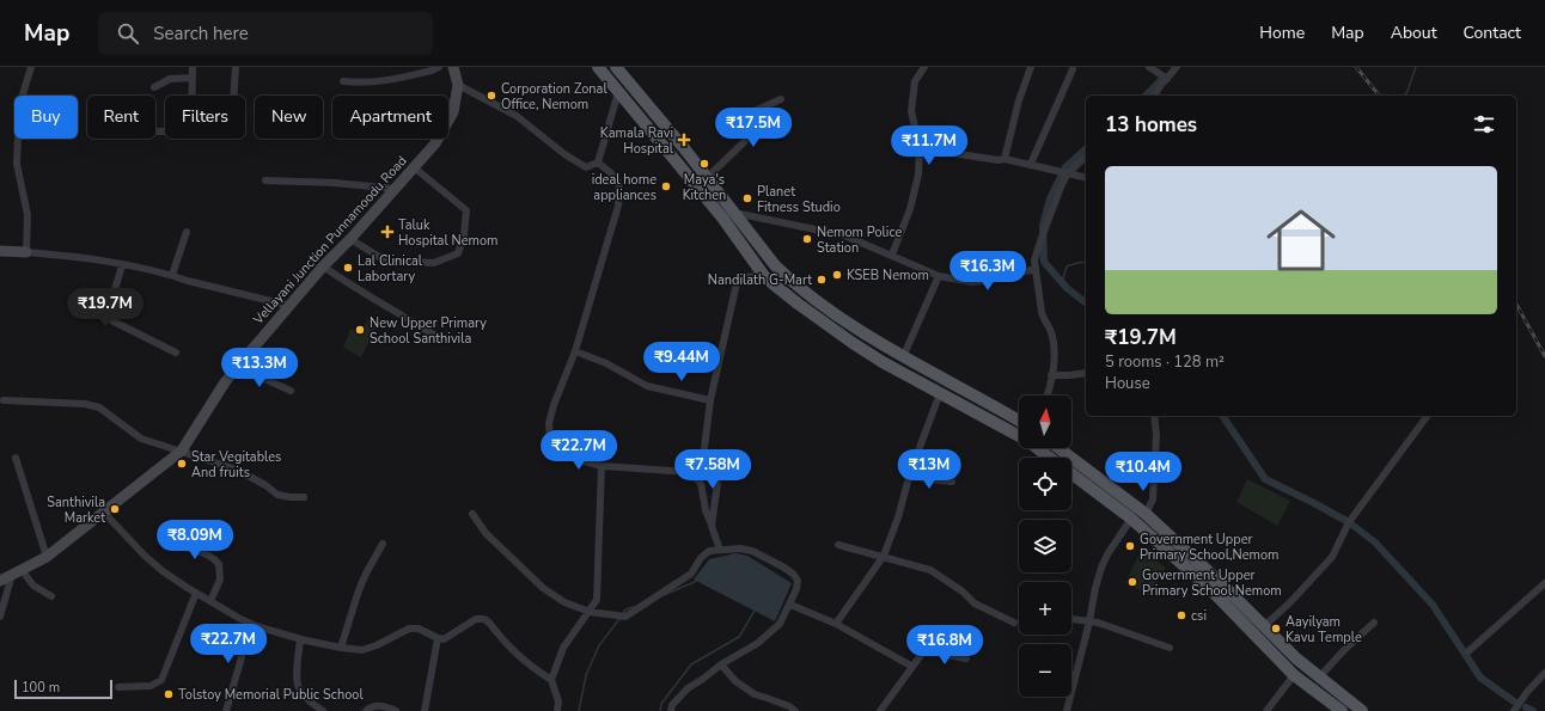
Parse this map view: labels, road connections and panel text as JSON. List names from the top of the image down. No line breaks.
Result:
{"streets":{"street":["Vellayani Junction Punnamoodu Road"]},"places":{"other":["Corporation Zonal Office, Nemom","Maya's Kitchen","ideal home appliances","Planet Fitness Studio","Nemom Police Station","Lal Clinical Labortary","KSEB Nemom","Nandilath G-Mart","New Upper Primary School Santhivila","Star Vegitables And fruits","Santhivila Market","Government Upper Primary School,Nemom","Government Upper Primary School Nemom","csi","Aayilyam Kavu Temple","Tolstoy Memorial Public School"],"health":["Kamala Ravi Hospital","Taluk Hospital Nemom"]},"scale_bar":"100 m","north":"top","page":{"header":"Map","search":"Search here","nav":["Home","Map","About","Contact"],"chip":["Buy","Rent","Filters","New","Apartment"],"heading":"13 homes","price":["₹17.5M","₹11.7M","₹16.3M","₹19.7M","₹9.44M","₹13.3M","₹22.7M","₹7.58M","₹13M","₹10.4M","₹8.09M","₹22.7M","₹16.8M"],"list":[{"name":"₹19.7M","note":"5 rooms · 128 m² · House"}],"map_buttons":["+","−"],"scale":"100 m"}}
